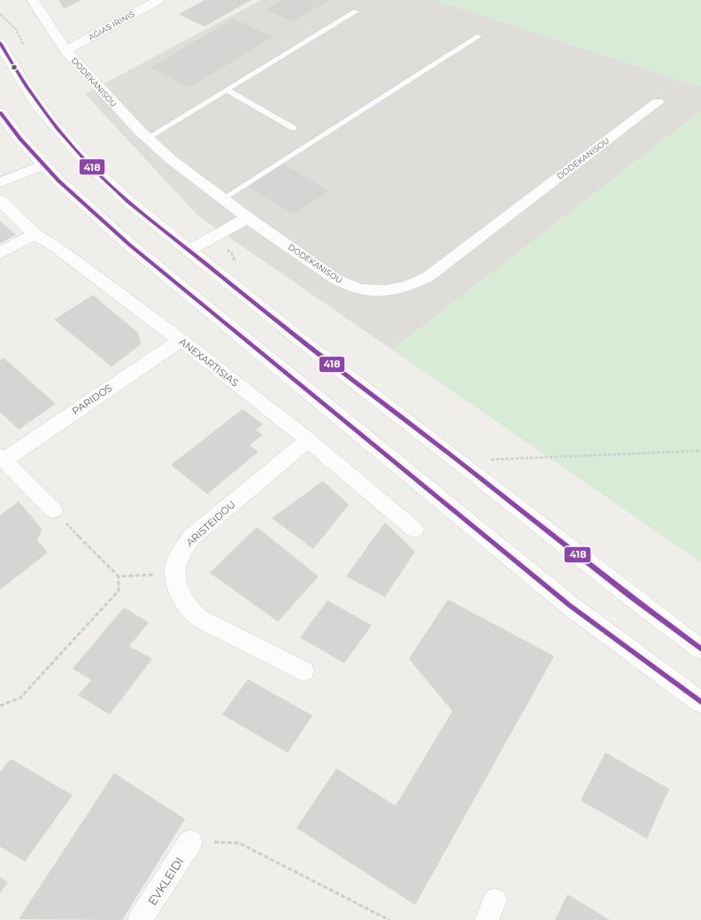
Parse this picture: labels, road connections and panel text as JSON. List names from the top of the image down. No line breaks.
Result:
{"streets":{"street":["AGIAS IRINIS","DODEKANISOU","ANEXARTISIAS","PARIDOS","ARISTEIDOU","EVKLEIDI"]},"crossings":[["AGIAS IRINIS","DODEKANISOU"],["ANEXARTISIAS","PARIDOS"],["ANEXARTISIAS","ARISTEIDOU"]],"lines":["transit line 418"]}
